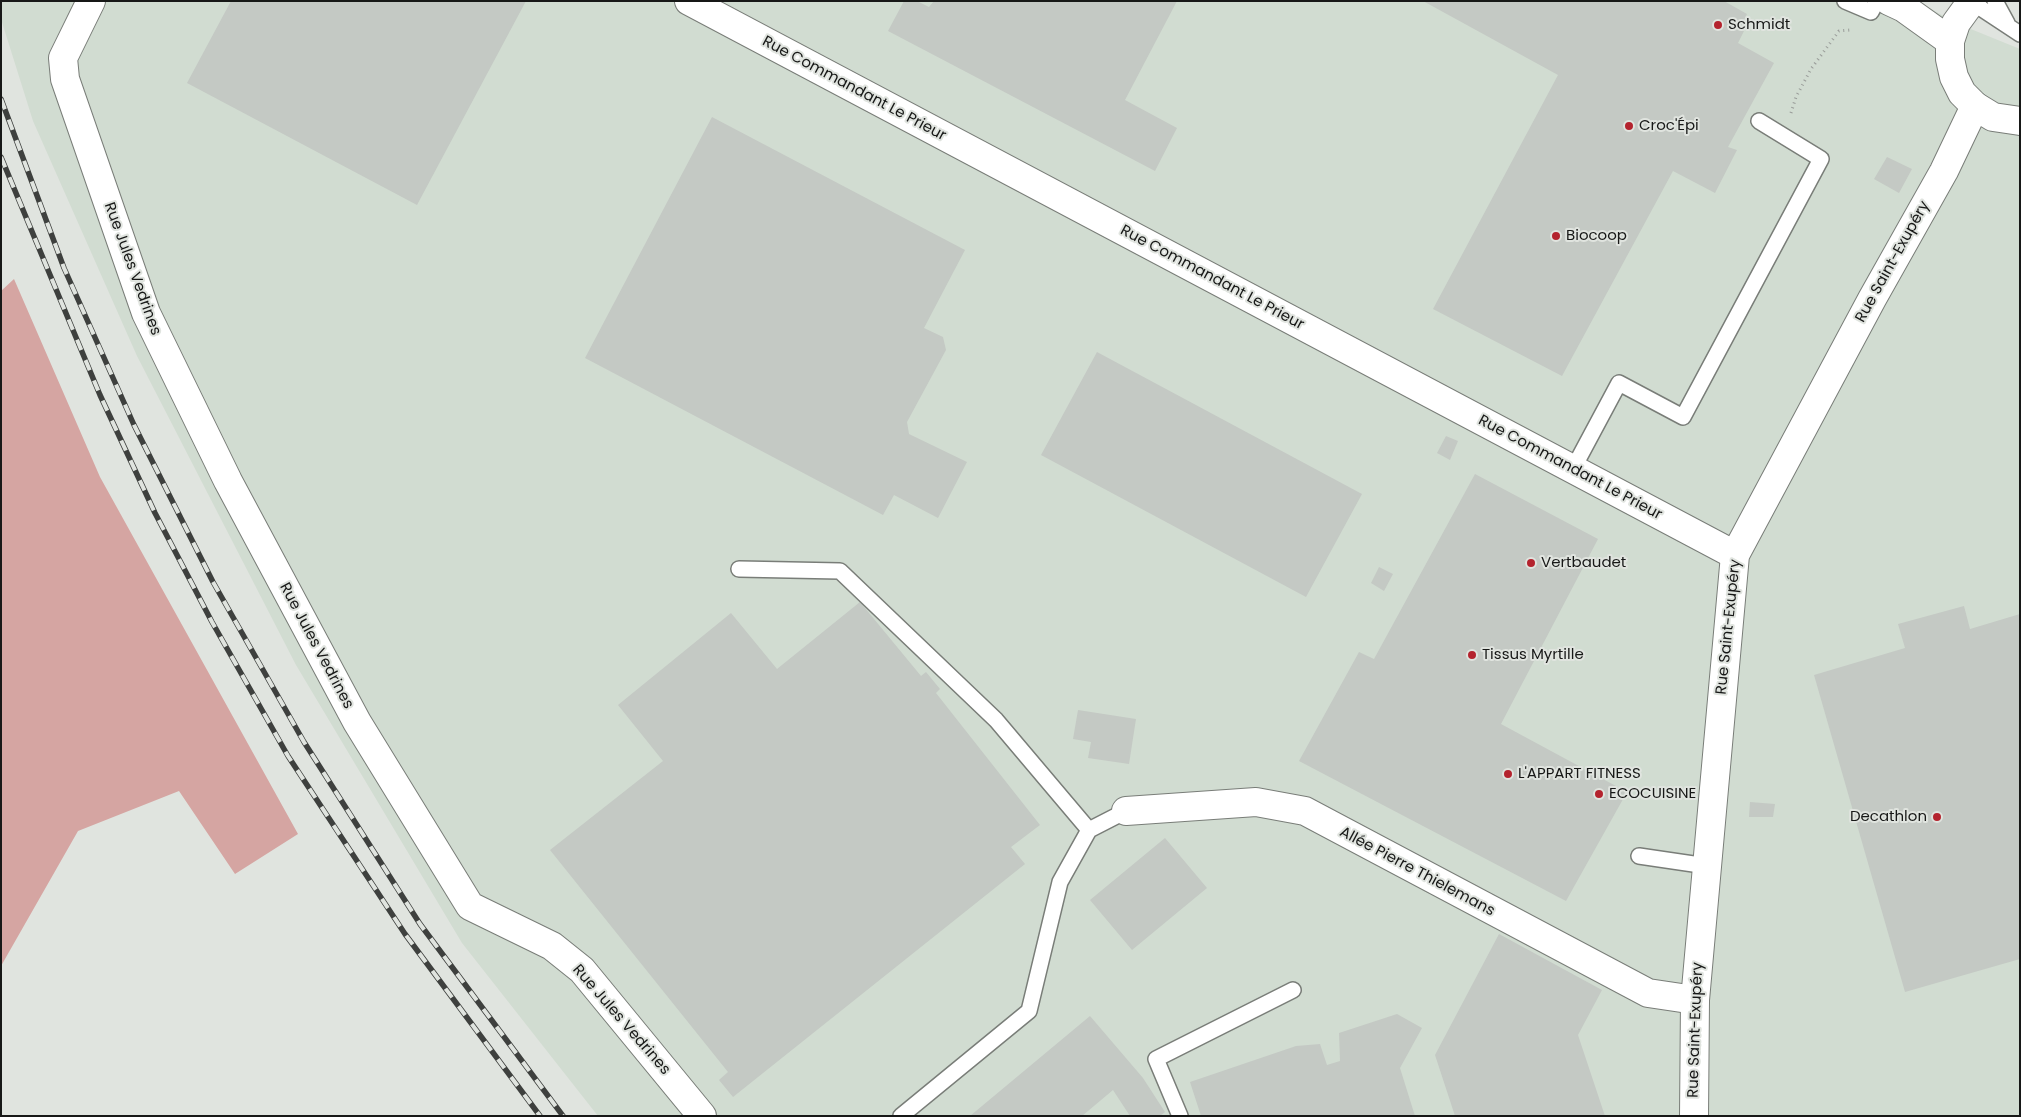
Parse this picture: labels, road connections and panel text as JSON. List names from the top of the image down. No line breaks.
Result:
{"streets":{"street":["Rue Commandant Le Prieur","Rue Saint-Exupéry","Rue Jules Vedrines","Allée Pierre Thielemans"]},"crossings":[["Rue Commandant Le Prieur","Rue Saint-Exupéry"],["Rue Saint-Exupéry","Allée Pierre Thielemans"]],"places":["Schmidt","Croc'Épi","Biocoop","Vertbaudet","Tissus Myrtille","L'APPART FITNESS","ECOCUISINE","Decathlon"]}
